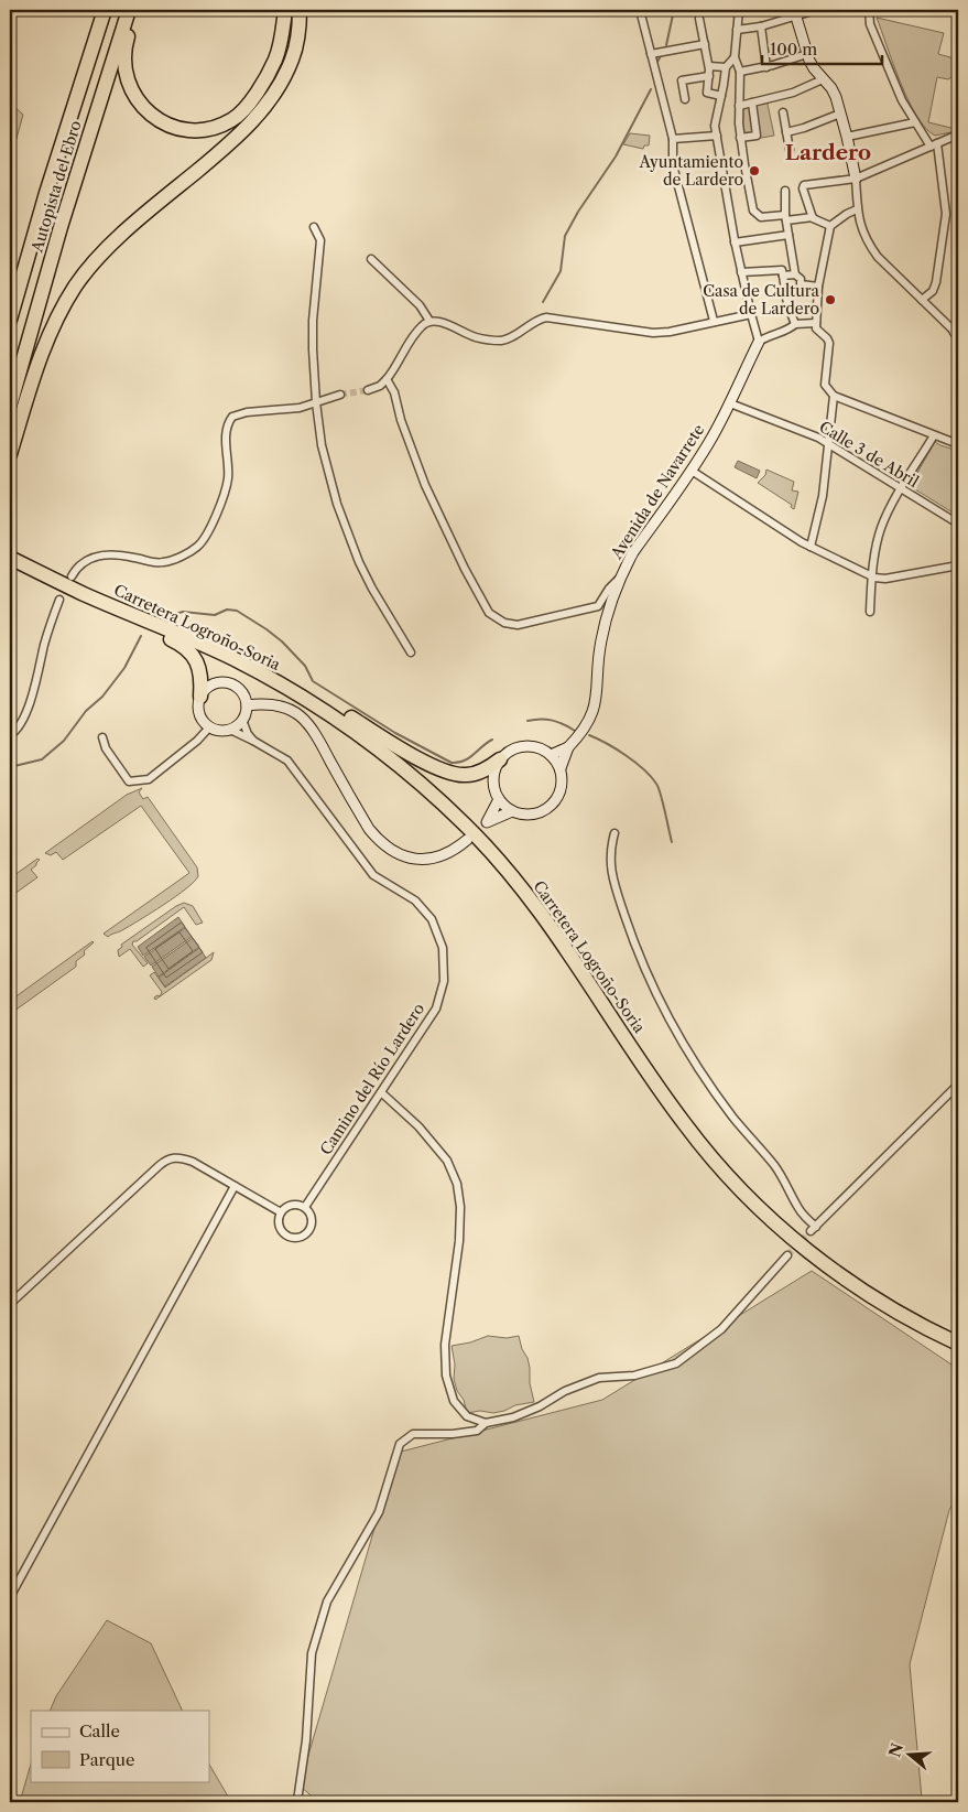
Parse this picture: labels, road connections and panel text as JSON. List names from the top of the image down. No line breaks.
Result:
{"streets":{"highway":["Autopista del Ebro","Carretera Logroño-Soria"],"street":["Calle 3 de Abril","Avenida de Navarrete","Camino del Río Lardero"]},"crossings":[["Calle 3 de Abril","Avenida de Navarrete"]],"districts":["Lardero"],"places":["Ayuntamiento de Lardero","Casa de Cultura de Lardero"],"legend":["Calle","Parque"],"scale_bar":"100 m","north":"left"}
